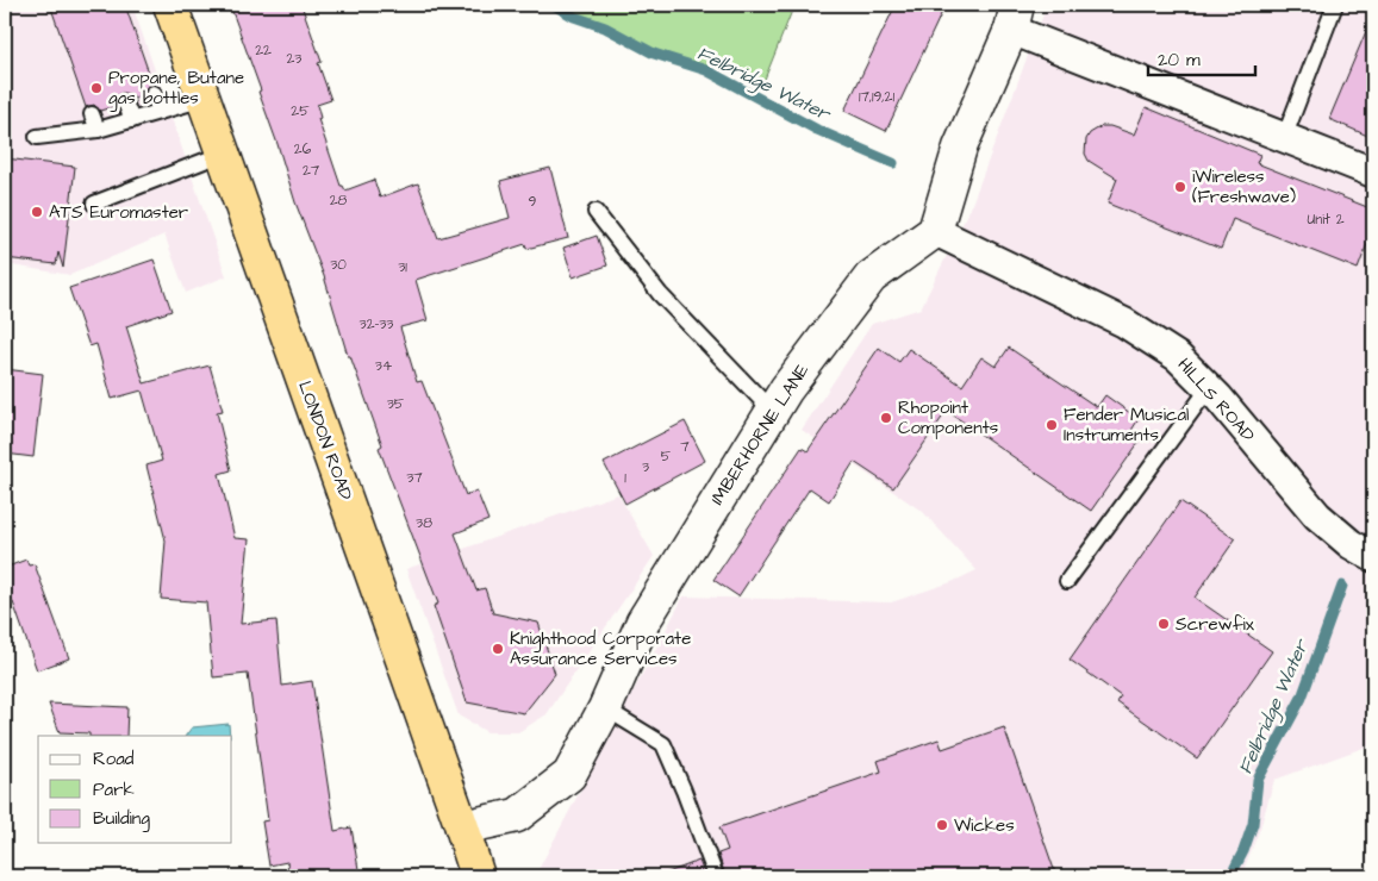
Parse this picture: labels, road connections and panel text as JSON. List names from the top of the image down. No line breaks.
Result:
{"streets":{"highway":["LONDON ROAD"],"street":["HILLS ROAD","IMBERHORNE LANE"]},"crossings":[["HILLS ROAD","IMBERHORNE LANE"],["IMBERHORNE LANE","LONDON ROAD"]],"water":["Felbridge Water"],"places":["Propane, Butane gas bottles","iWireless (Freshwave)","ATS Euromaster","Rhopoint Components","Fender Musical Instruments","Screwfix","Knighthood Corporate Assurance Services","Wickes"],"house_numbers":["22","23","17,19,21","25","26","27","28","9","Unit 2","30","31","32-33","34","35","7","5","3","37","1","38"],"legend":["Road","Park","Building"],"scale_bar":"20 m"}
